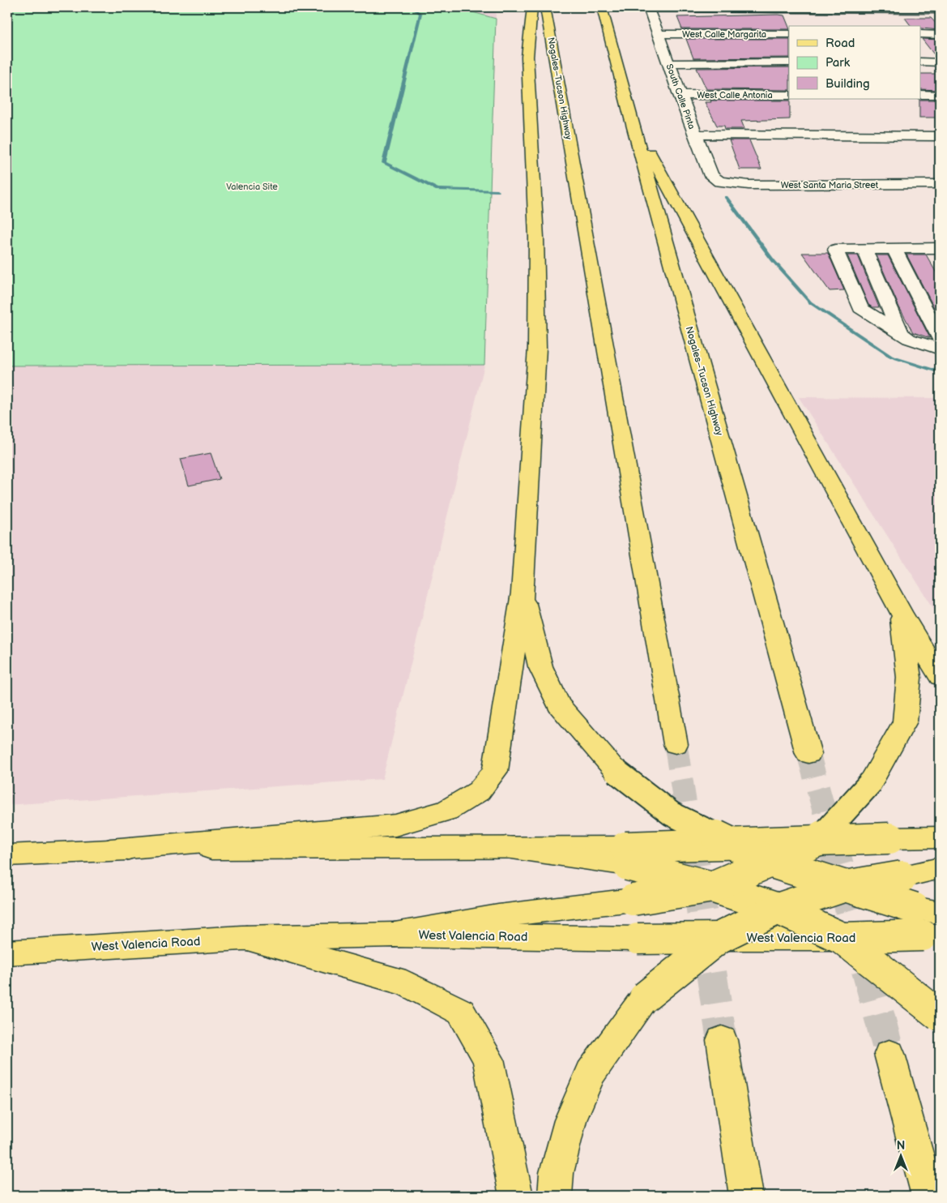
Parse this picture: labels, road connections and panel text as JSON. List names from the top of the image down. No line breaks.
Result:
{"streets":{"main road":["Nogales–Tucson Highway","West Valencia Road"],"street":["West Calle Margarita","West Calle Antonia","South Calle Pinta","West Santa Maria Street"]},"crossings":[["West Calle Margarita","South Calle Pinta"],["West Calle Antonia","South Calle Pinta"],["South Calle Pinta","West Santa Maria Street"]],"parks":["Valencia Site"],"legend":["Road","Park","Building"],"north":"top"}
